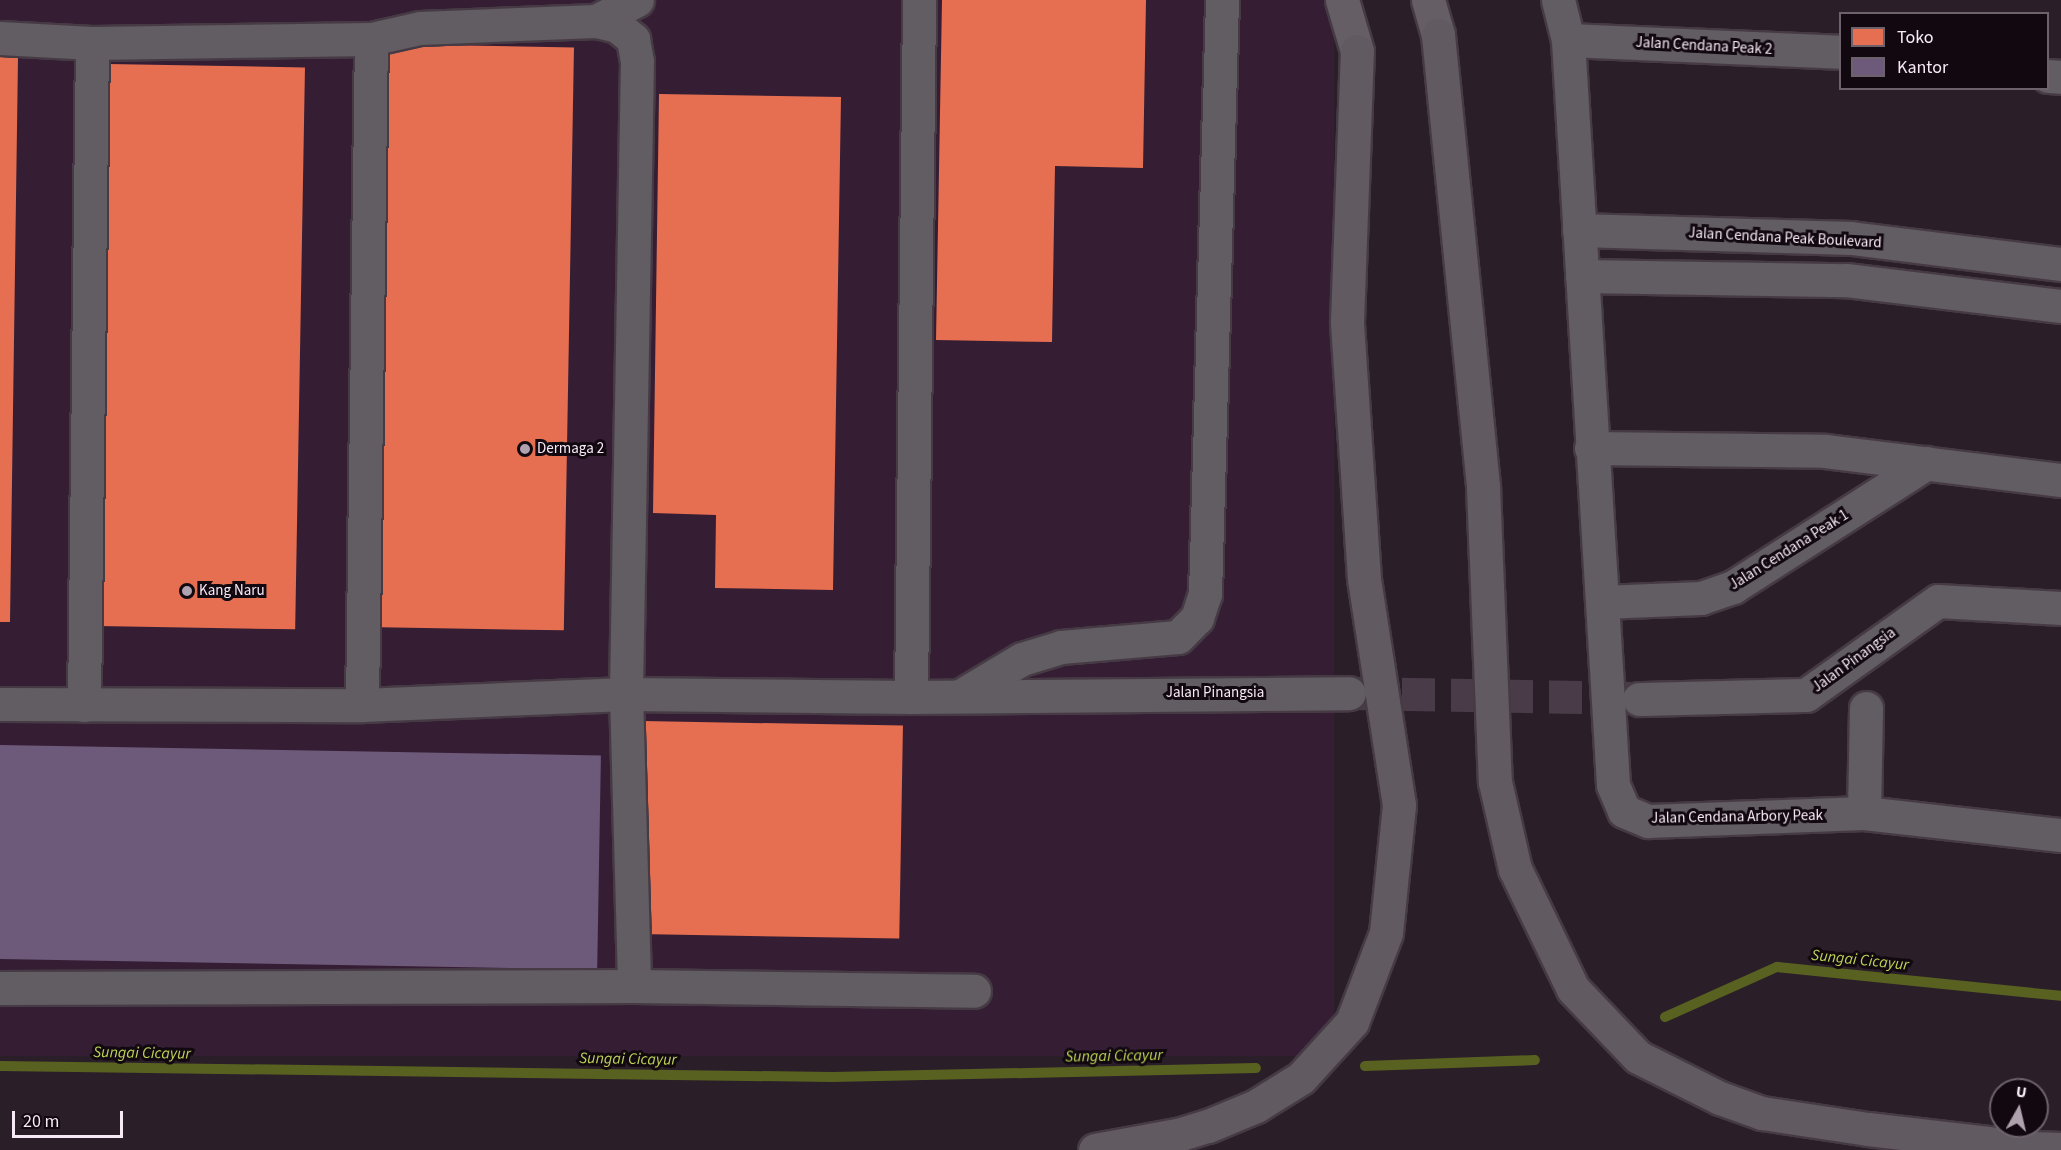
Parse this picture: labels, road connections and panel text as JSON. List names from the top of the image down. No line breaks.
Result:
{"streets":{"street":["Jalan Cendana Peak 2","Jalan Cendana Peak Boulevard","Jalan Cendana Peak 1","Jalan Pinangsia","Jalan Cendana Arbory Peak"]},"crossings":[["Jalan Cendana Peak 2","Jalan Cendana Arbory Peak"],["Jalan Cendana Peak Boulevard","Jalan Cendana Arbory Peak"],["Jalan Cendana Peak 1","Jalan Cendana Arbory Peak"]],"water":["Sungai Cicayur"],"places":["Dermaga 2","Kang Naru"],"legend":["Toko","Kantor"],"scale_bar":"20 m","north":"top"}
